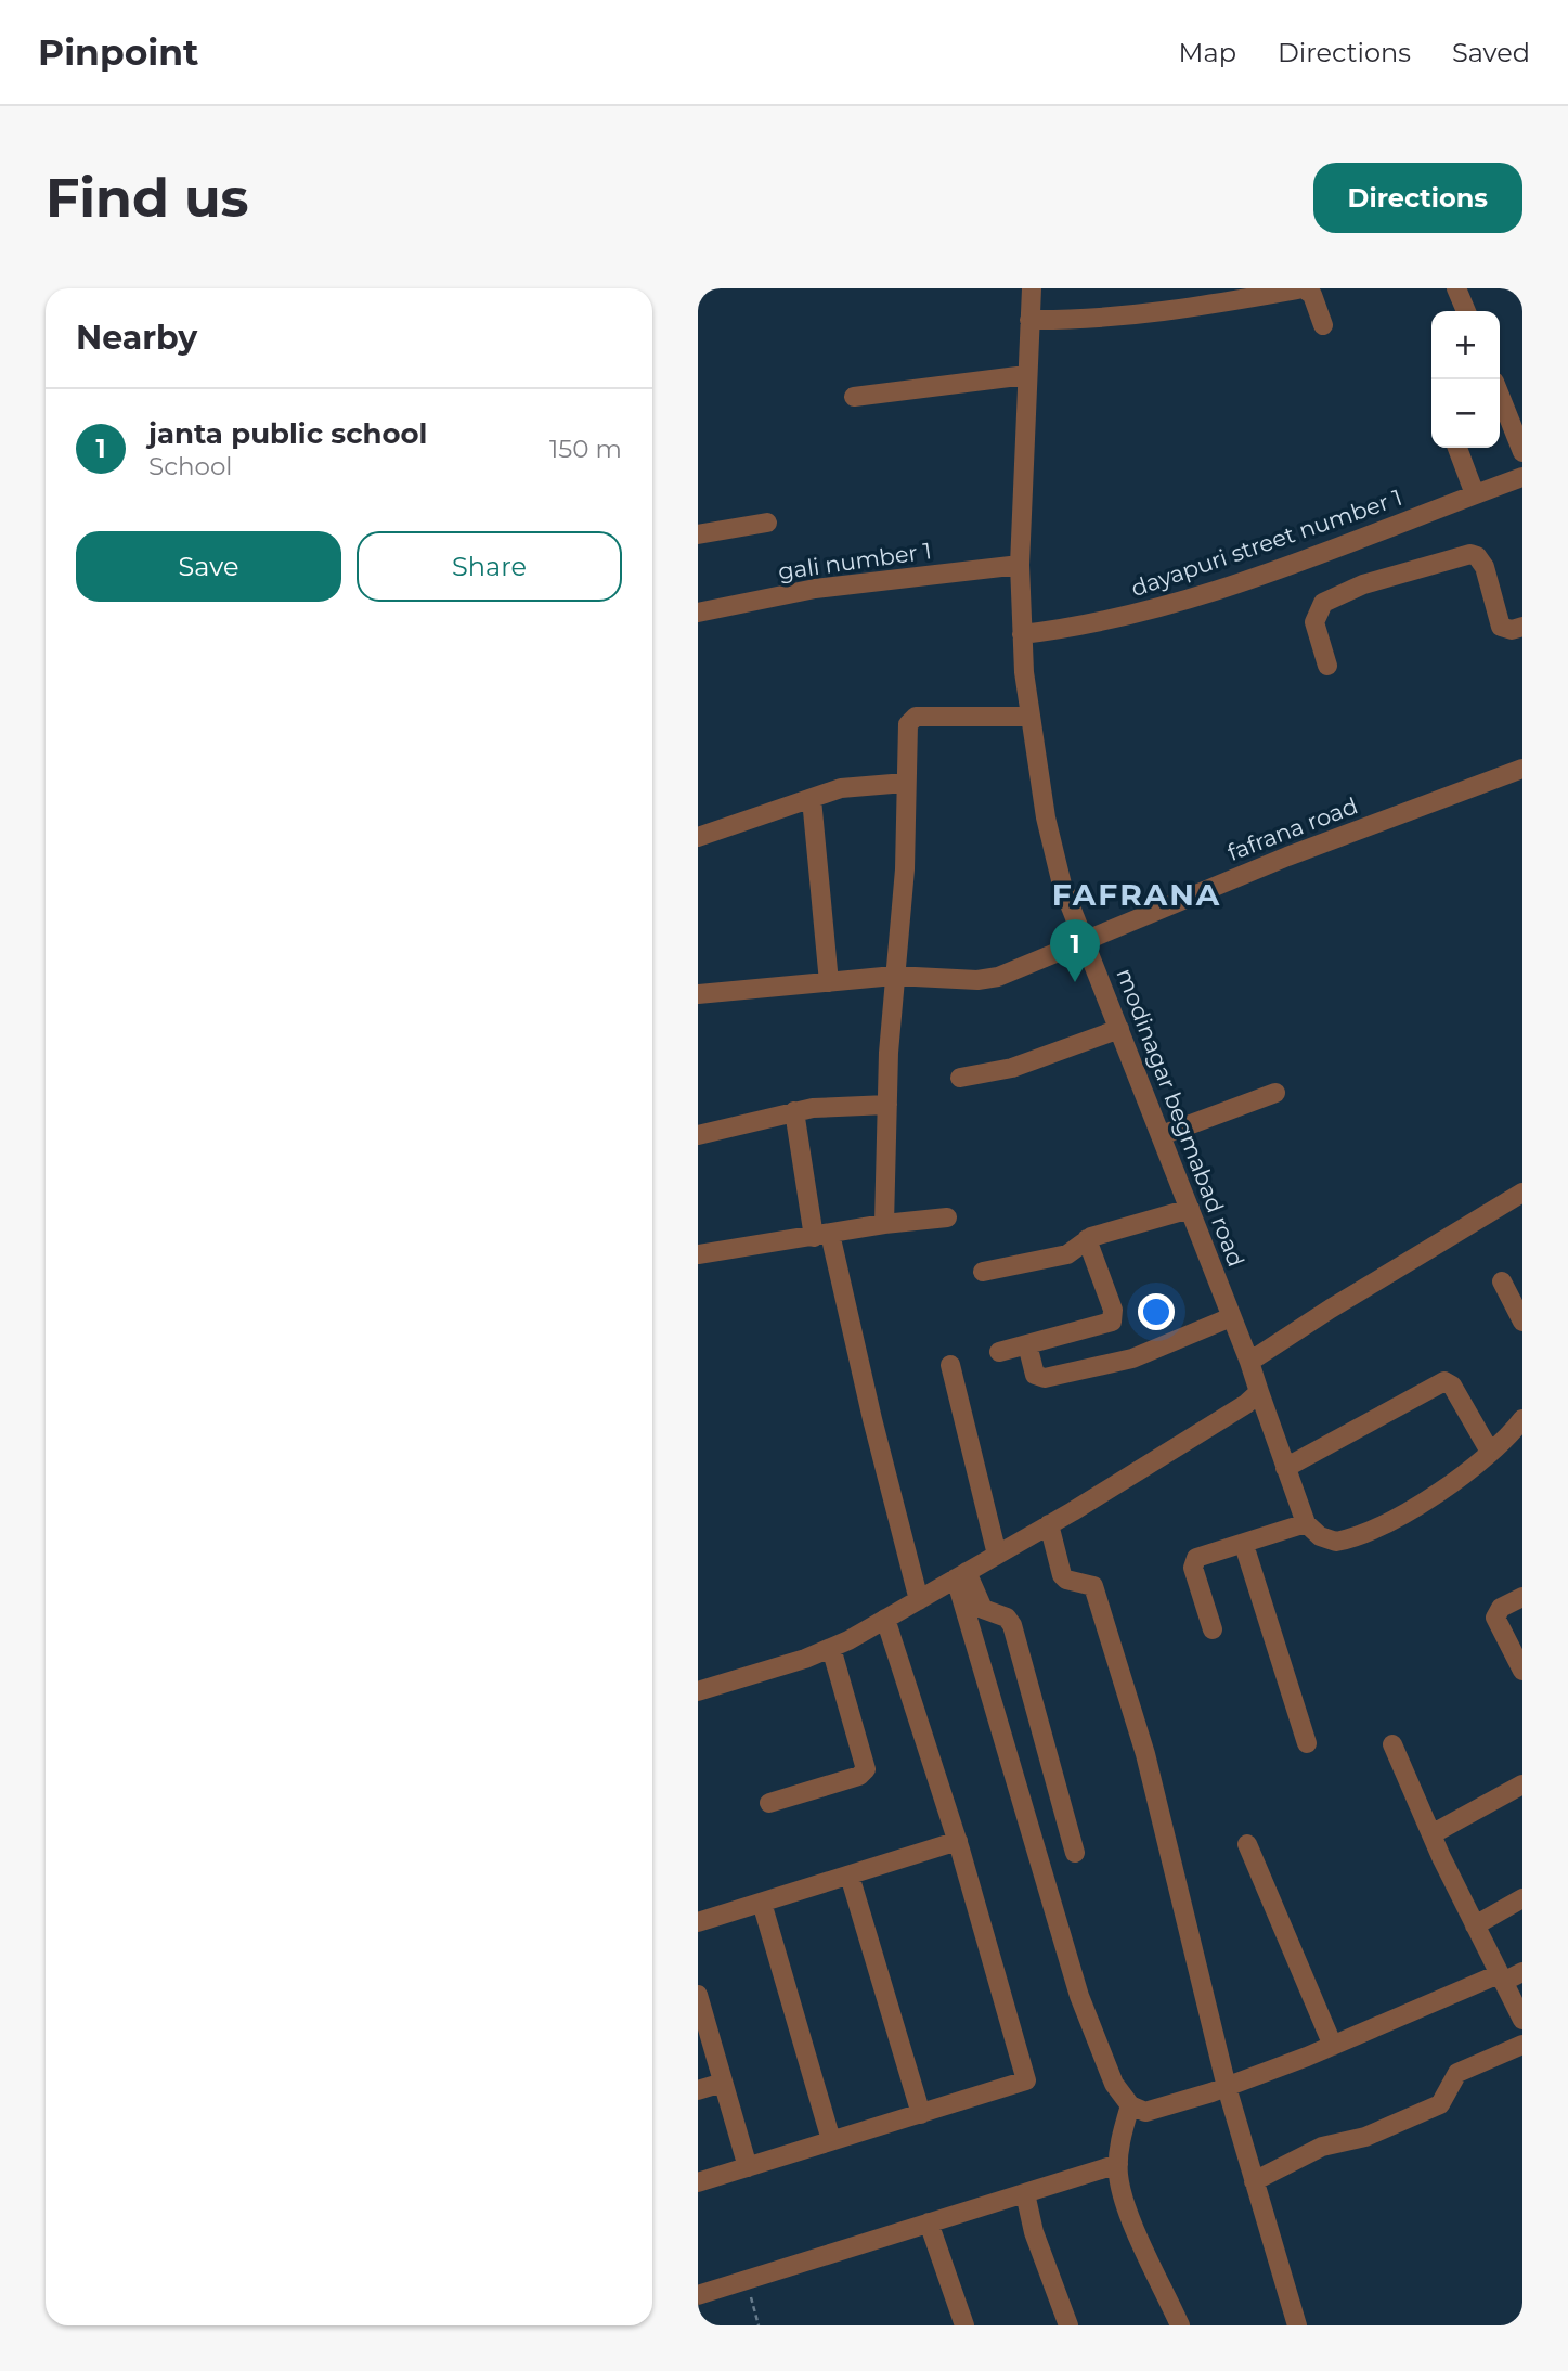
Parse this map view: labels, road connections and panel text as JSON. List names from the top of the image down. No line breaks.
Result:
{"streets":{"street":["dayapuri street number 1","gali number 1","fafrana road","modinagar begmabad road"]},"crossings":[["dayapuri street number 1","modinagar begmabad road"],["gali number 1","modinagar begmabad road"],["fafrana road","modinagar begmabad road"]],"districts":["FAFRANA"],"page":{"header":"Pinpoint","nav":["Map","Directions","Saved"],"buttons":["Directions",["Save","Share"]],"title":"Find us","heading":"Nearby","map_buttons":["+","−"],"list":[{"mark":"1","name":"janta public school","note":"School","value":"150 m"}],"pins":"1"}}
